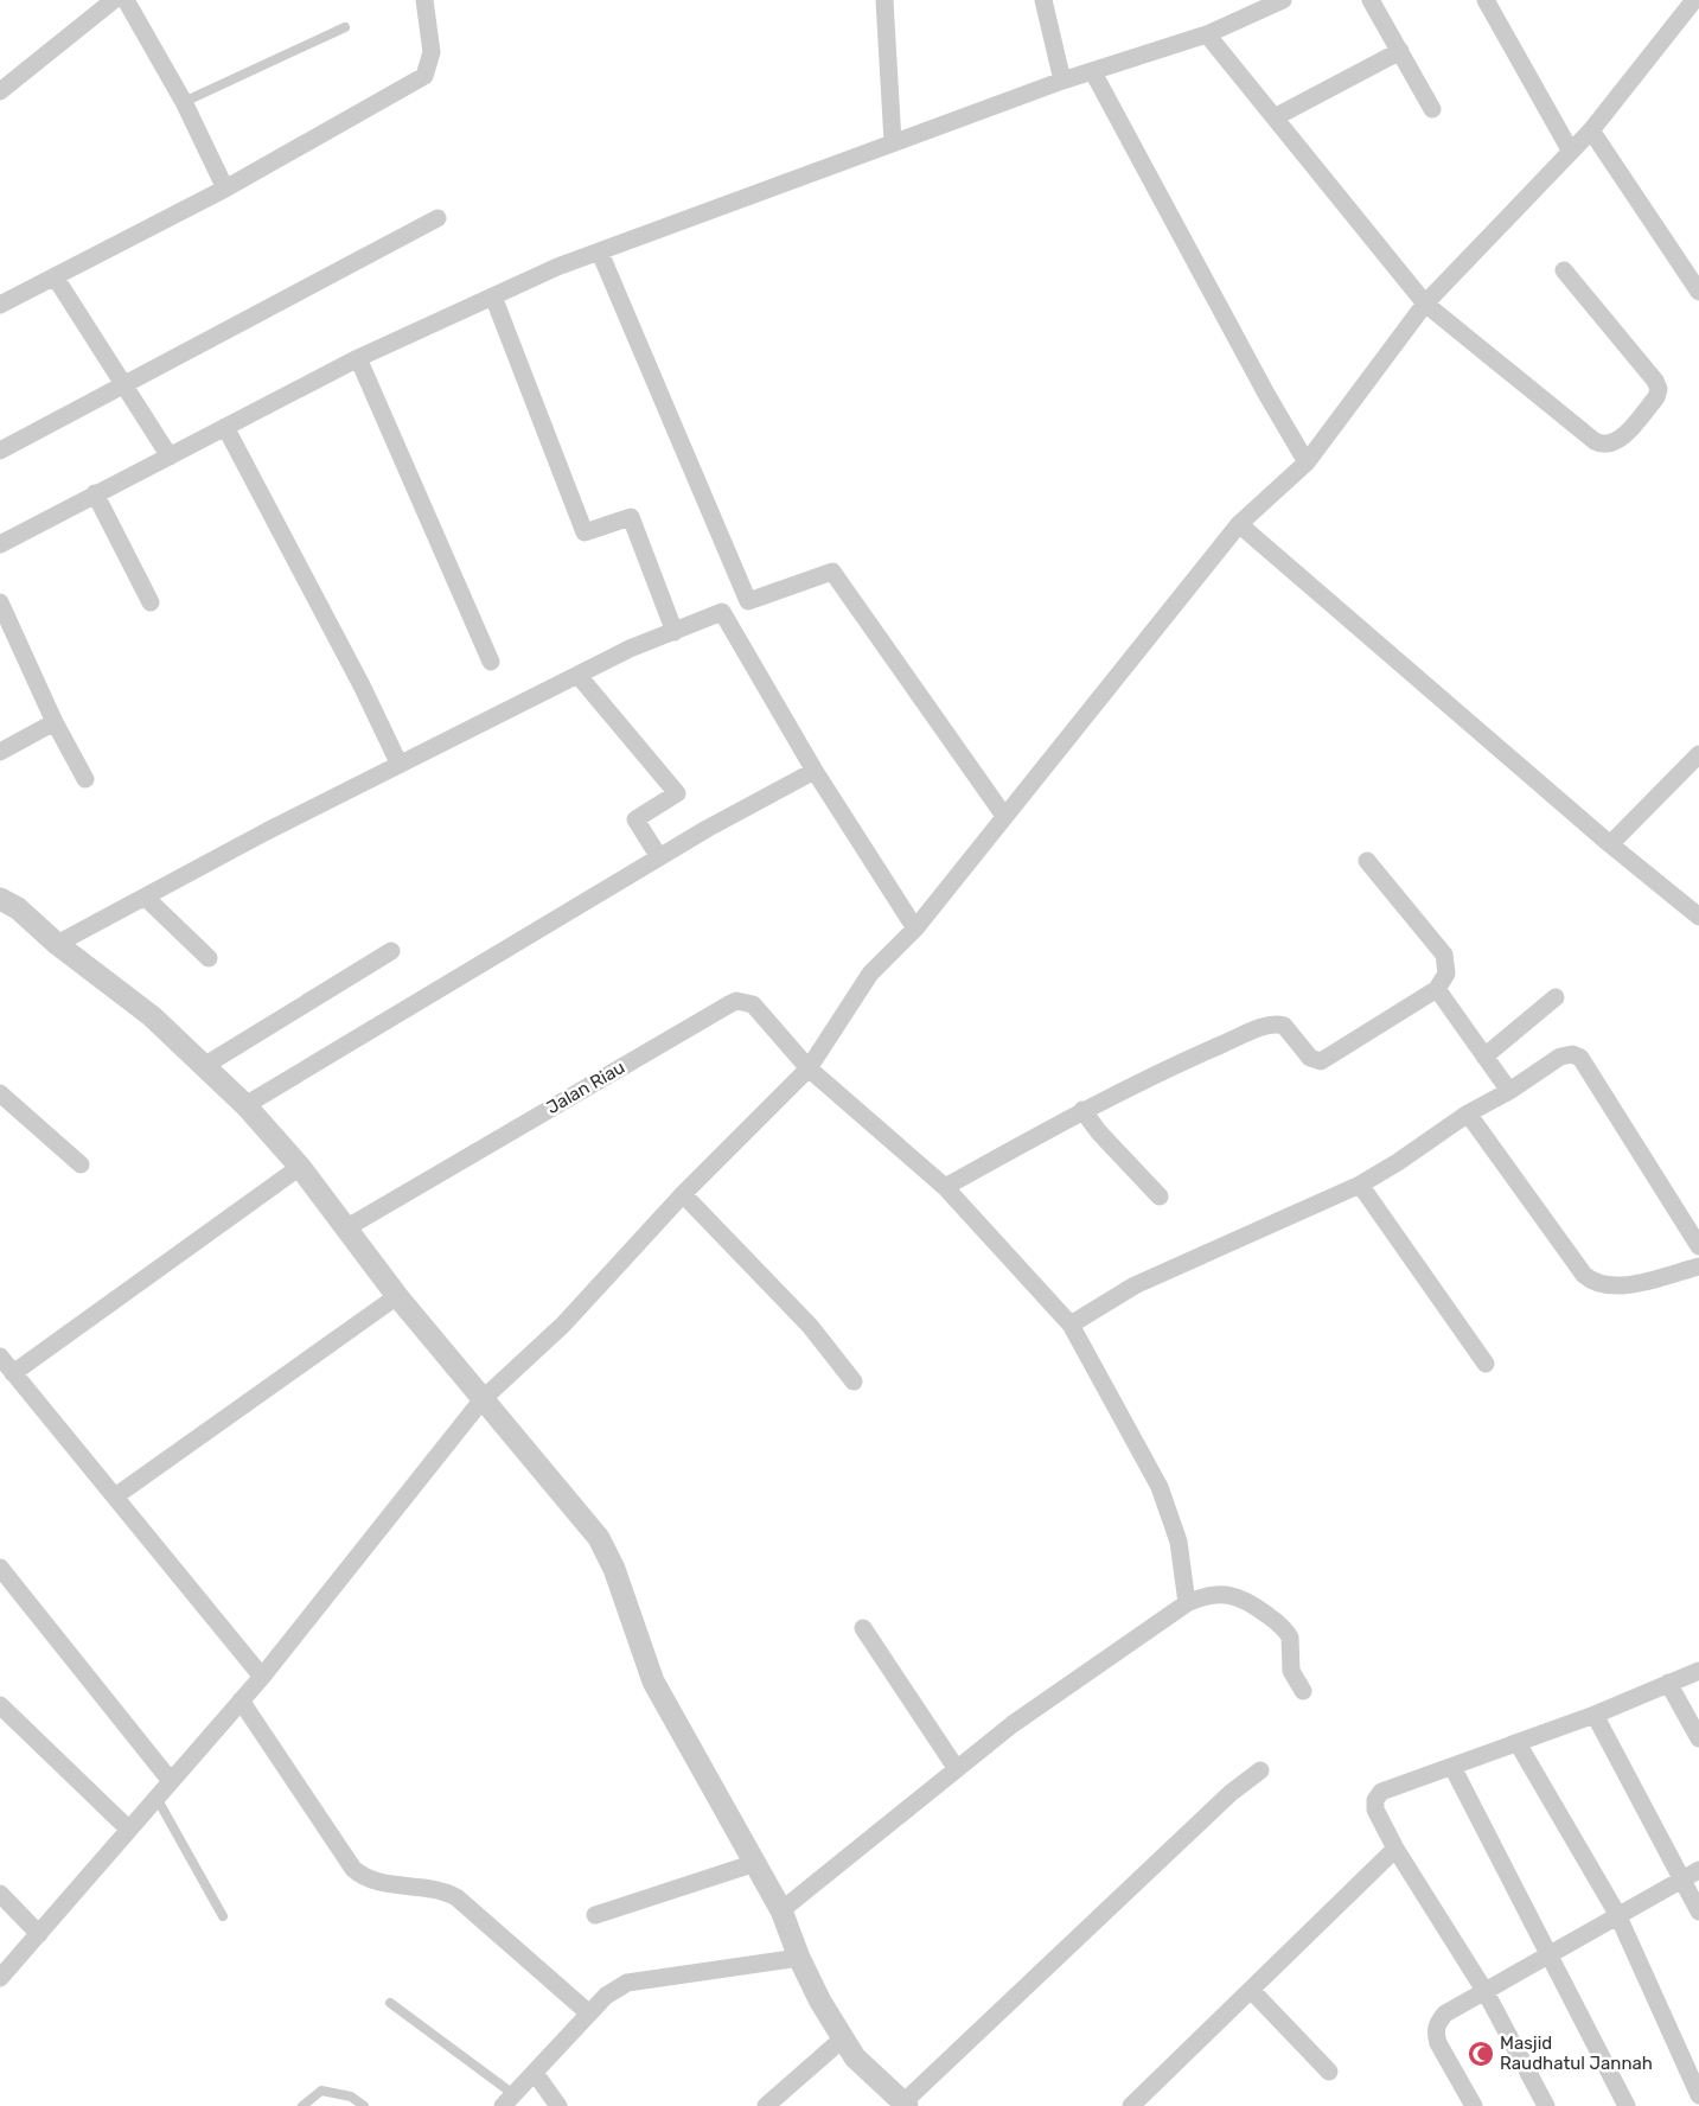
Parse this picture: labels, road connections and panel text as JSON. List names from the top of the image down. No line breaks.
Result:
{"streets":{"street":["Jalan Riau"]},"places":{"mosque":["Masjid Raudhatul Jannah"]}}
